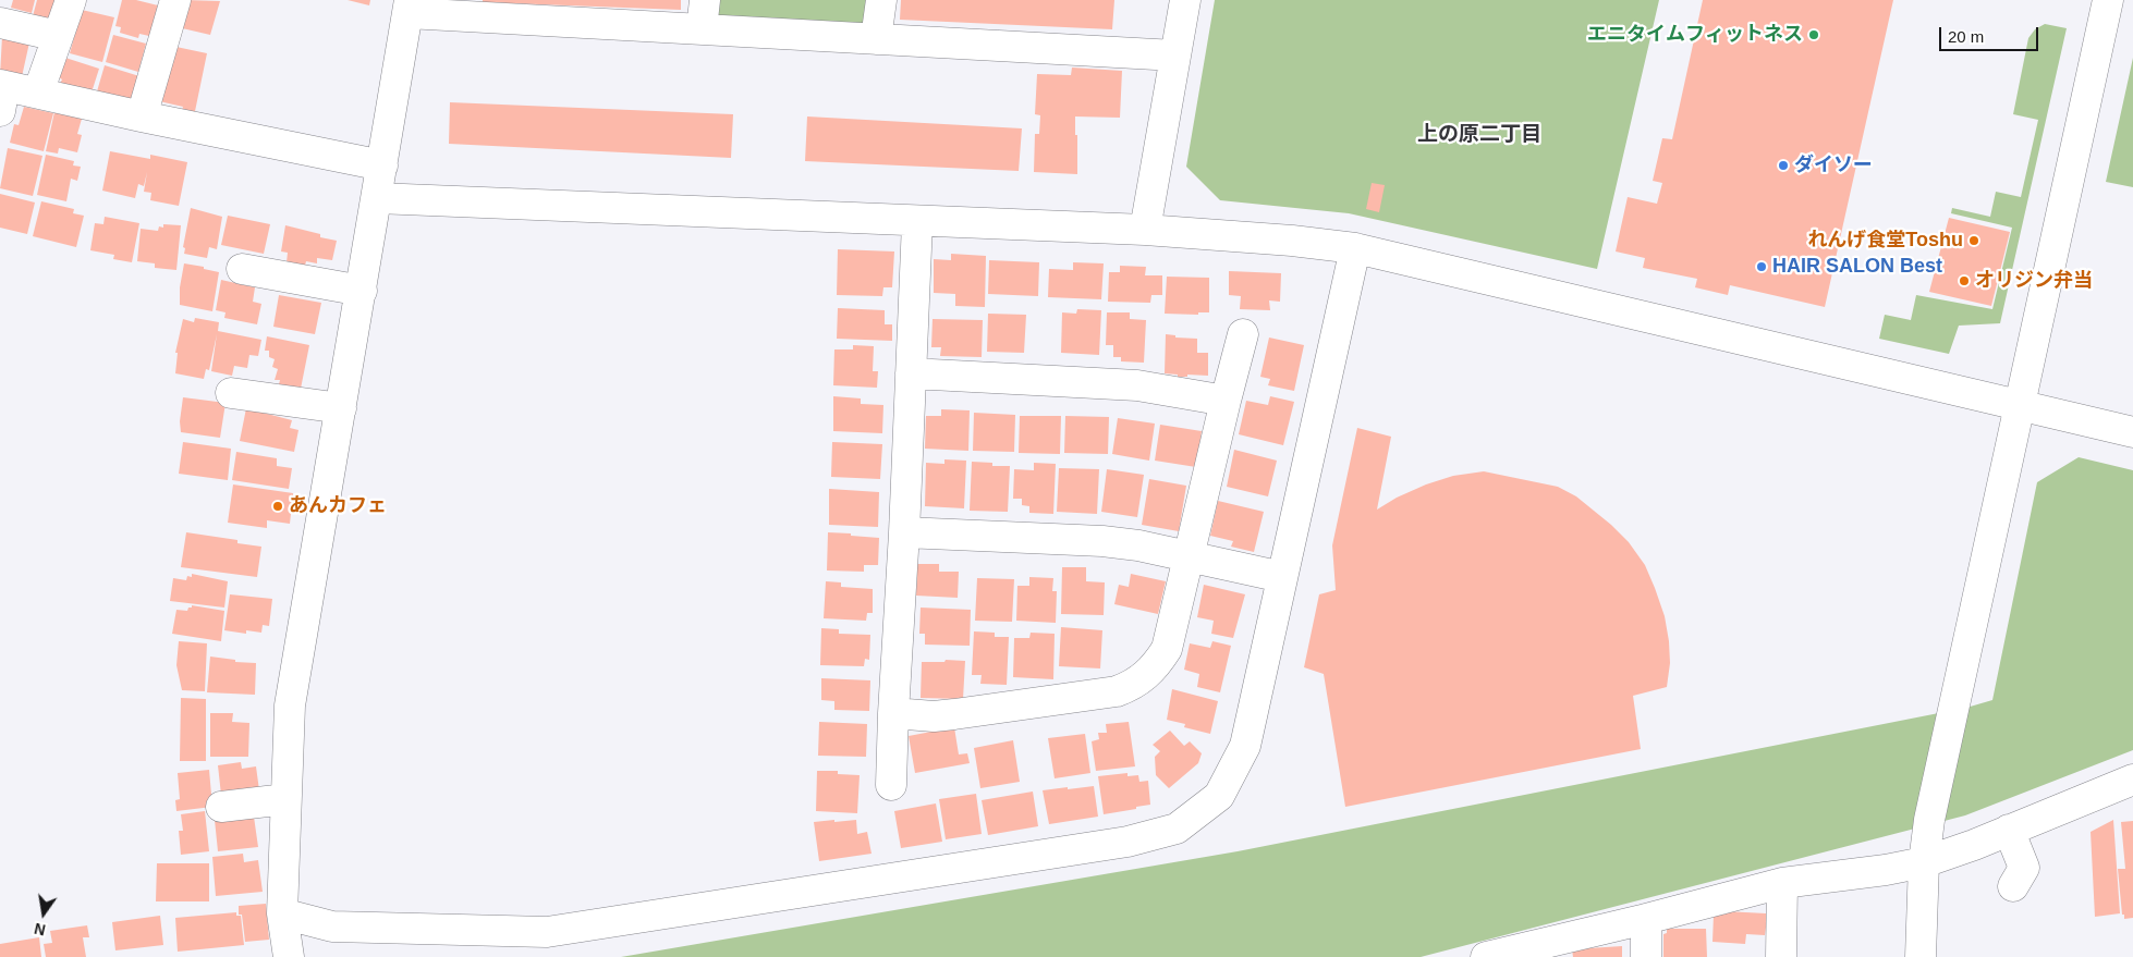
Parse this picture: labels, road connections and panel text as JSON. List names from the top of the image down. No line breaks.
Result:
{"districts":["上の原二丁目"],"places":["エニタイムフィットネス","ダイソー","れんげ食堂Toshu","HAIR SALON Best","オリジン弁当","あんカフェ"],"scale_bar":"20 m","north":"bottom"}
